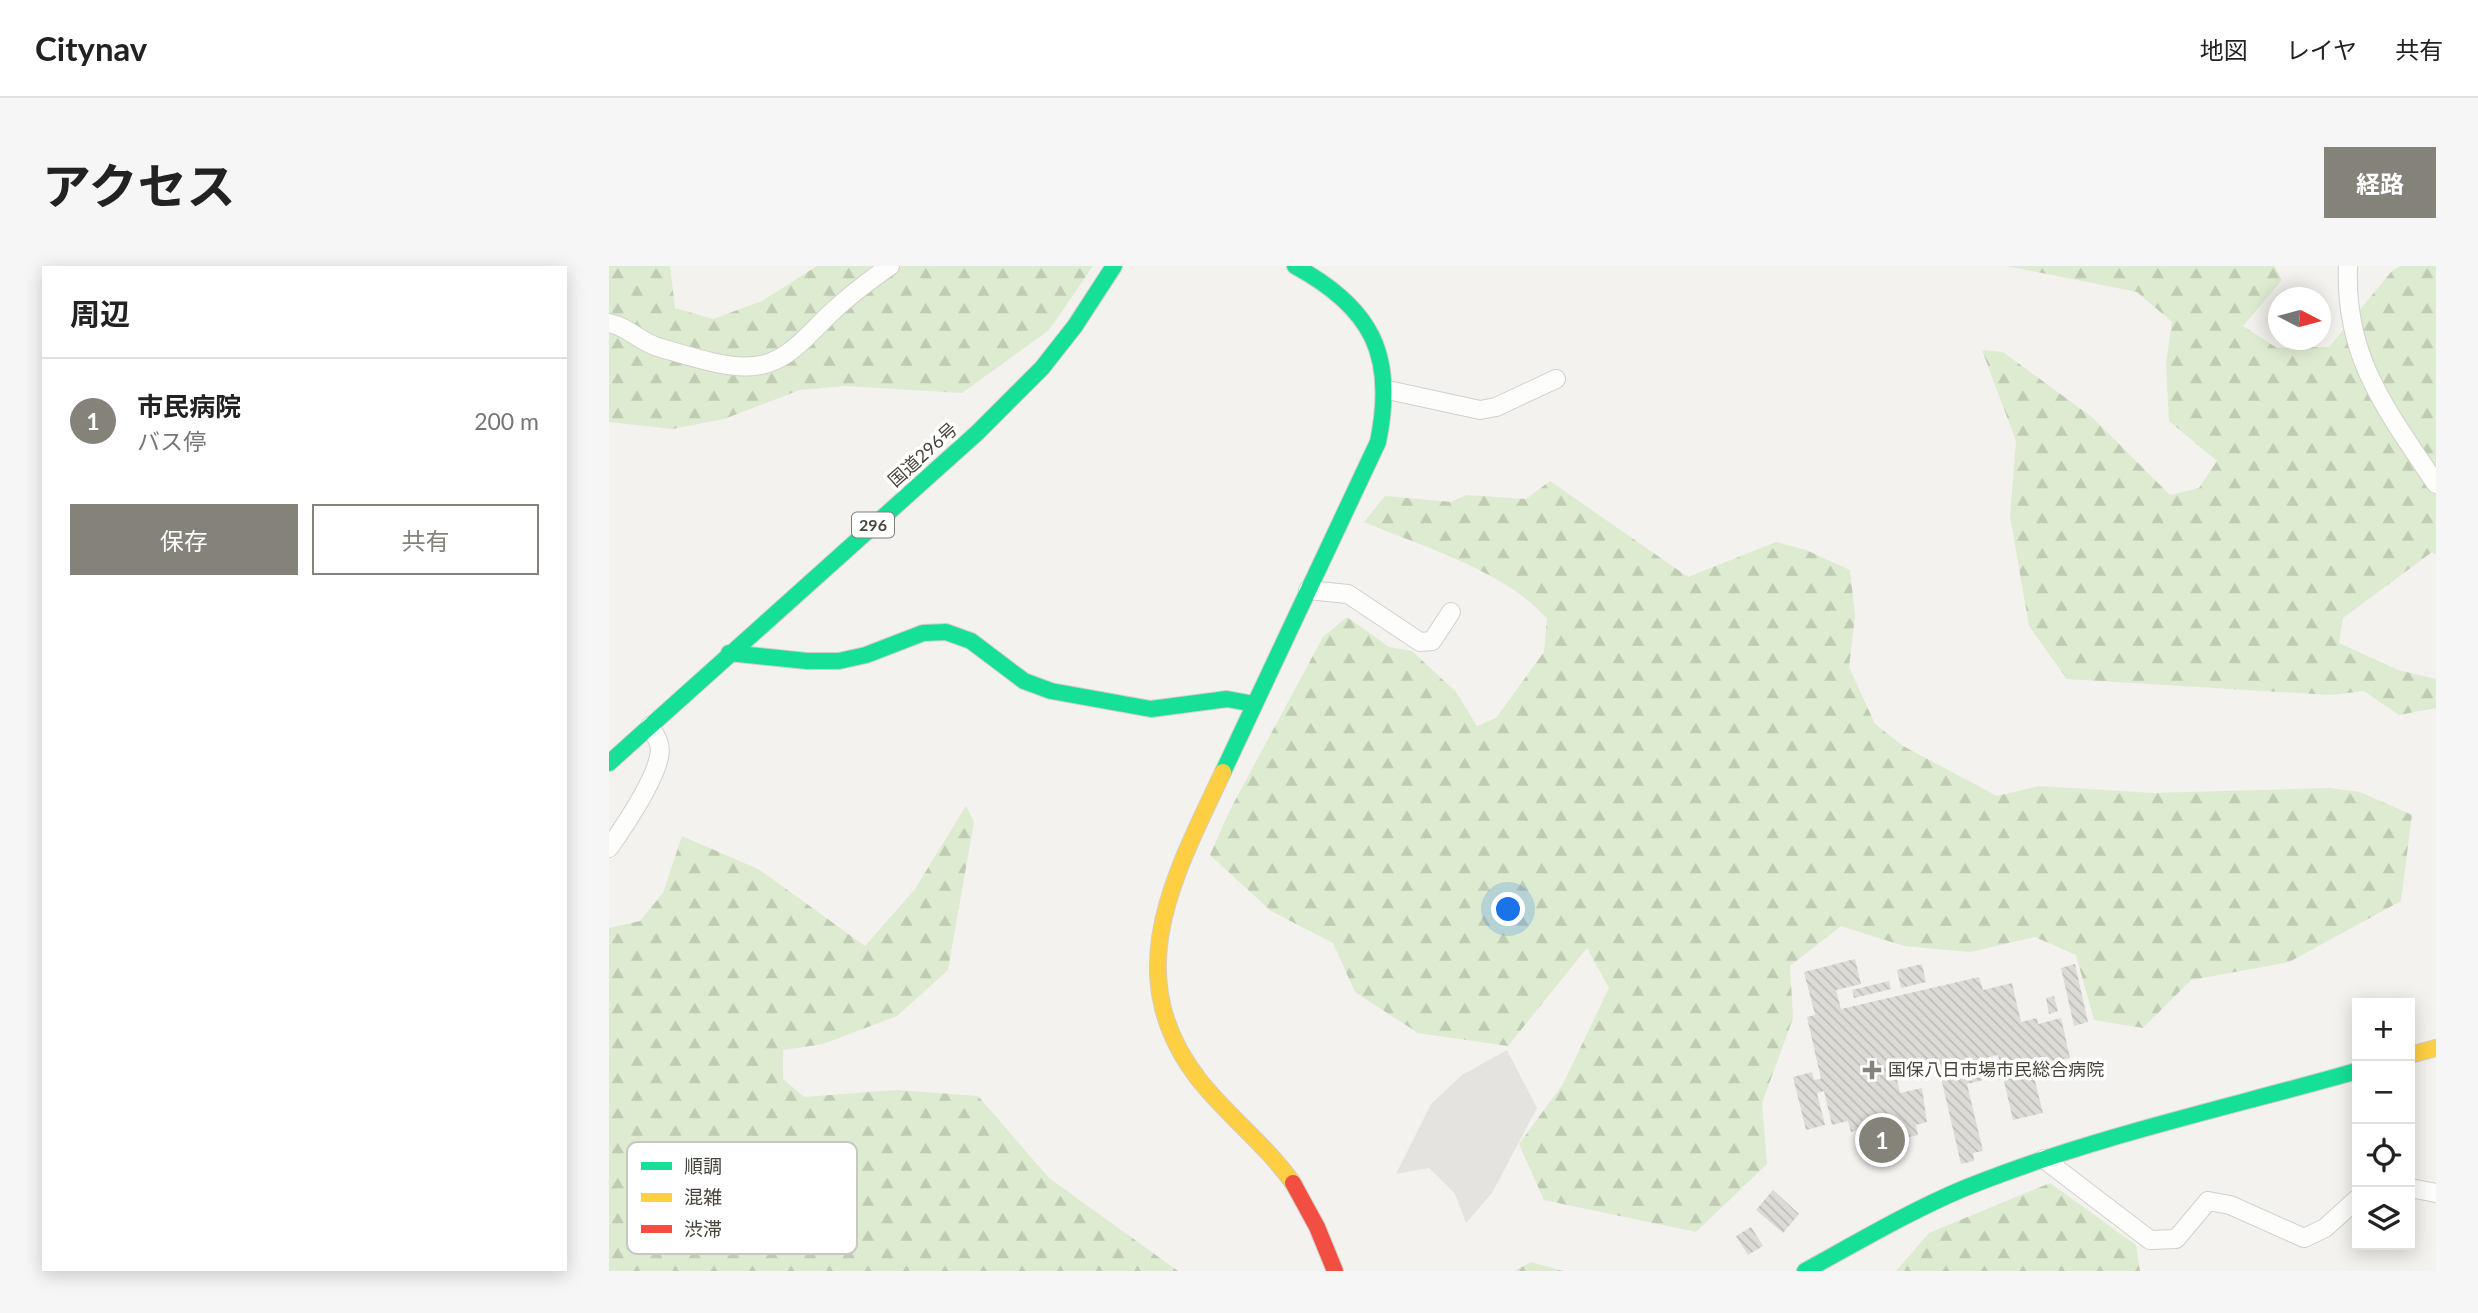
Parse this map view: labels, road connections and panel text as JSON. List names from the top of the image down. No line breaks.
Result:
{"streets":{"main road":["国道296号","296"]},"places":{"health":["国保八日市場市民総合病院"]},"legend":["順調","混雑","渋滞"],"north":"right","page":{"header":"Citynav","nav":["地図","レイヤ","共有"],"title":"アクセス","buttons":["経路",["保存","共有"]],"heading":"周辺","list":[{"mark":"1","name":"市民病院","note":"バス停","value":"200 m"}],"map_buttons":["+","−"],"pins":"1"}}
